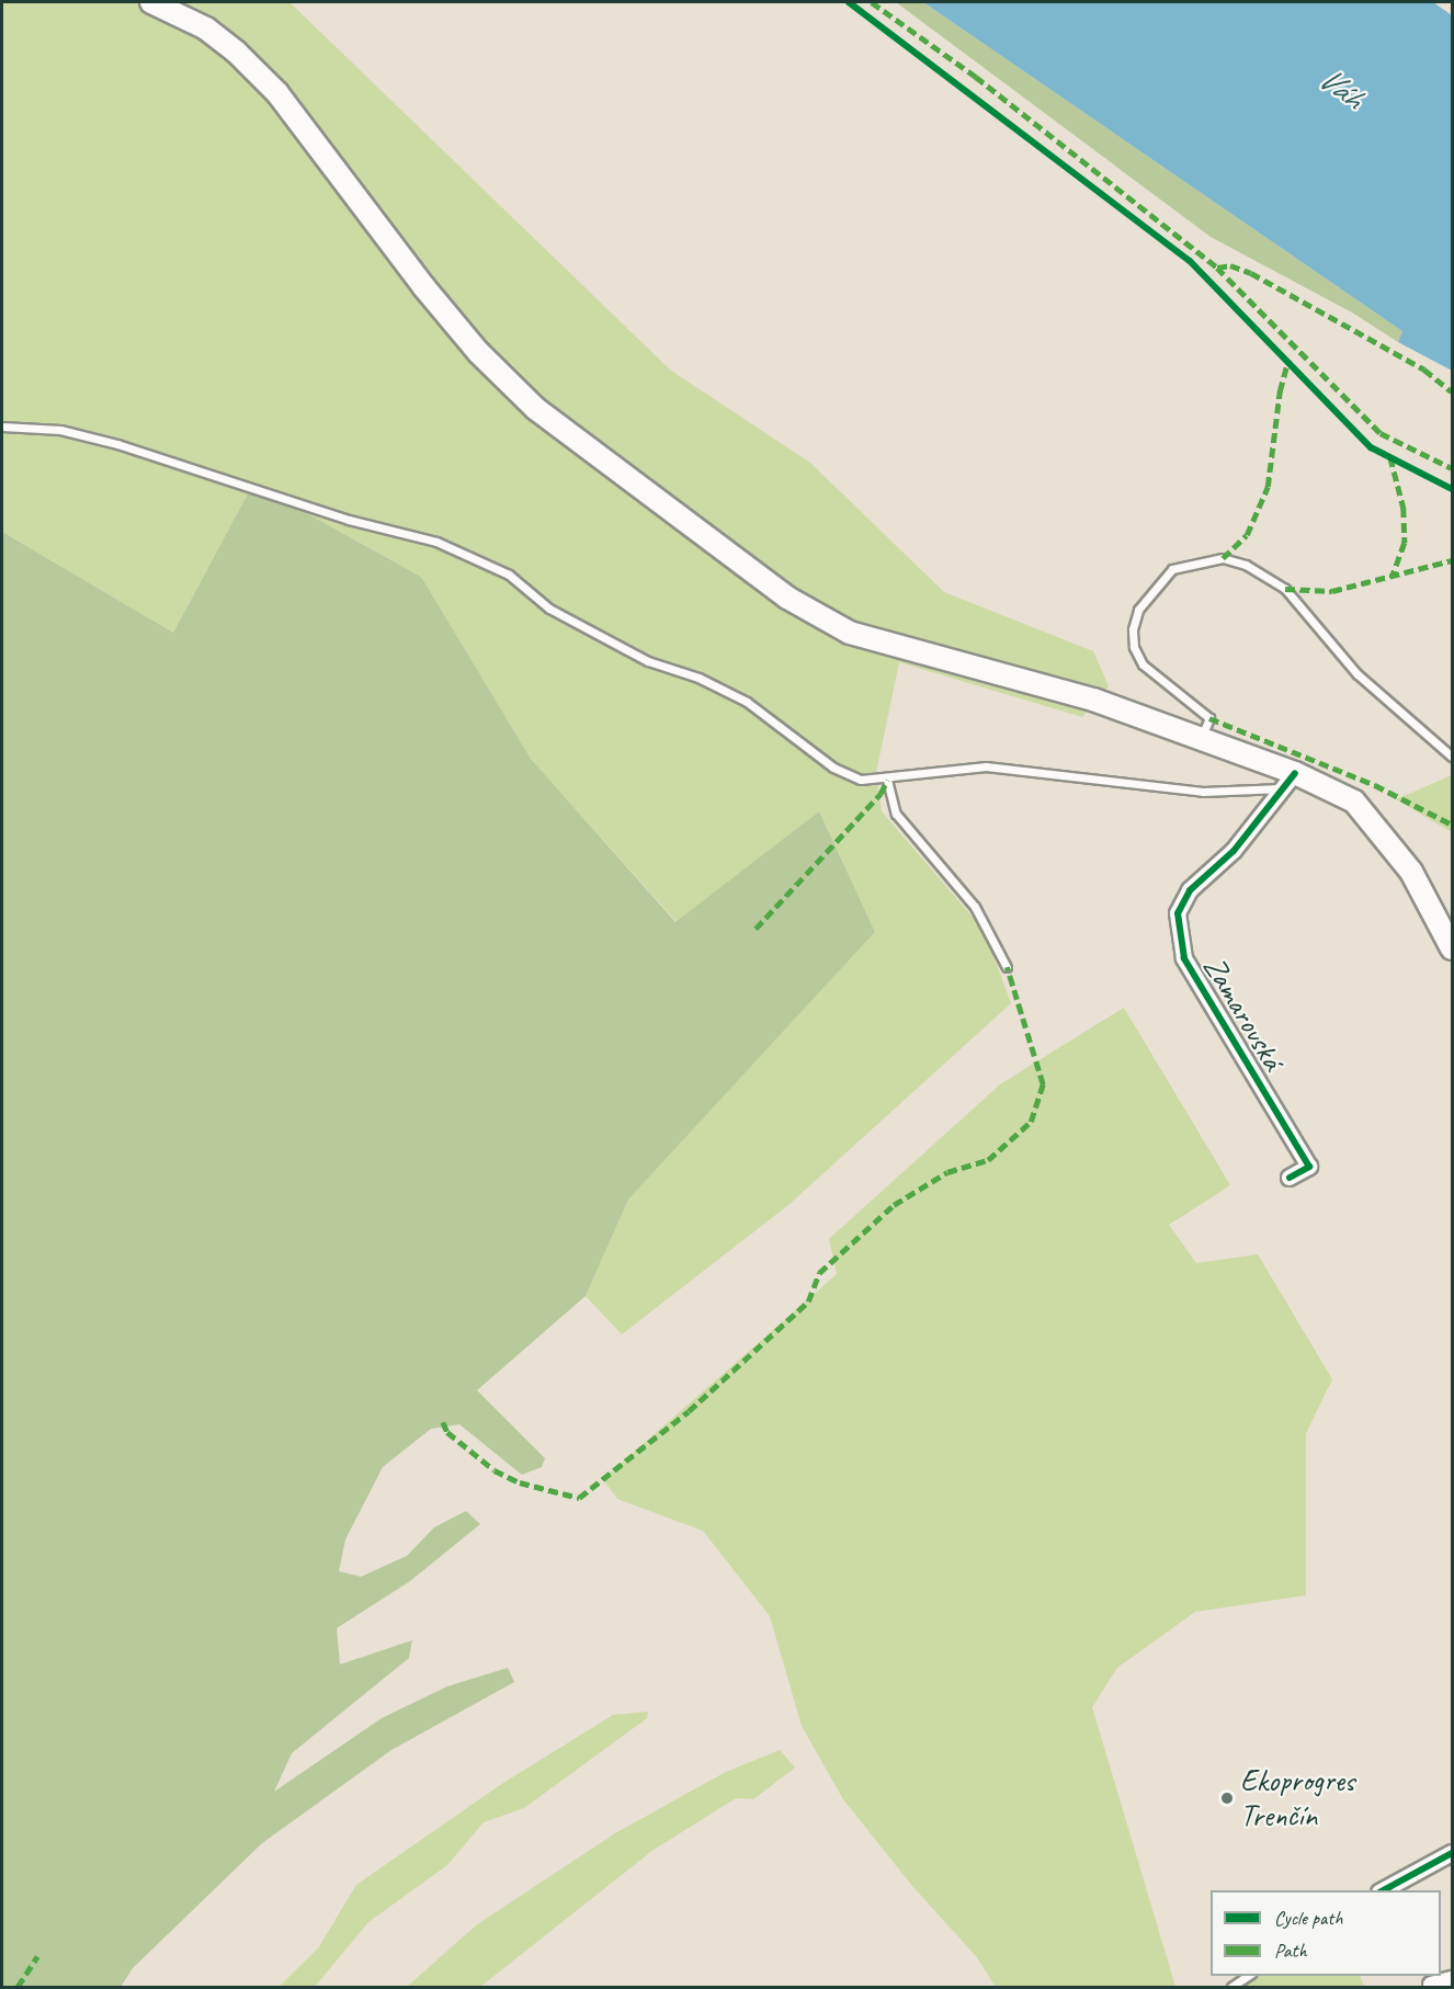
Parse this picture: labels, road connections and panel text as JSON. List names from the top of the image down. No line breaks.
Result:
{"streets":{"street":["Zamarovská"]},"water":["Váh"],"places":["Ekoprogres Trenčín"],"legend":["Cycle path","Path"]}
